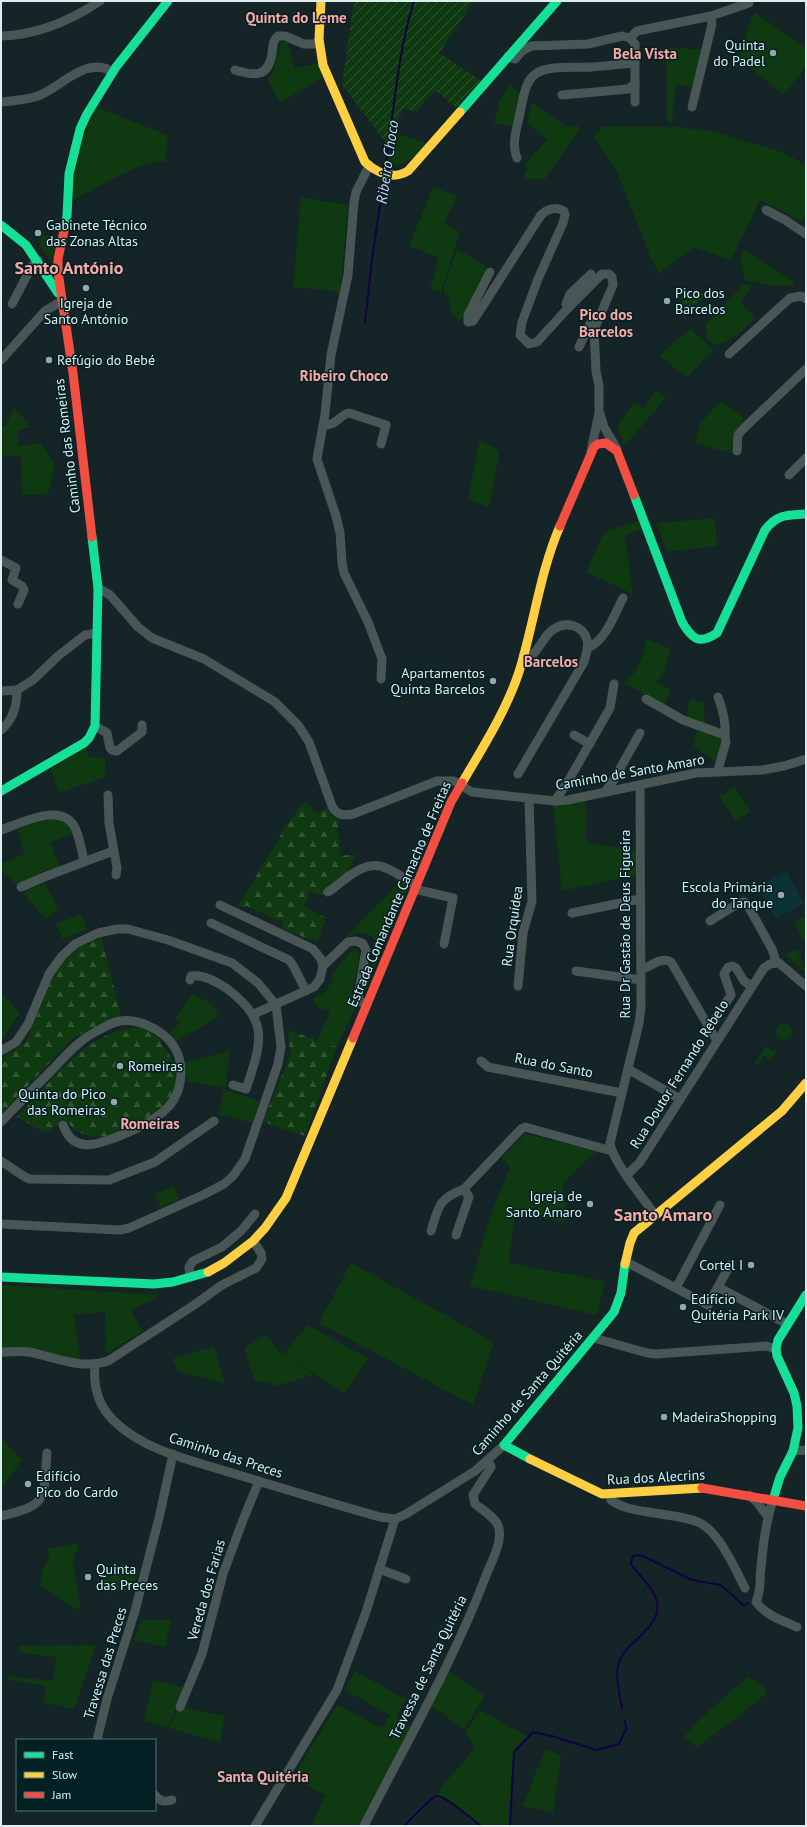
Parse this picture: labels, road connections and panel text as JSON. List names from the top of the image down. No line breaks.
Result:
{"streets":{"street":["Caminho das Romeiras","Caminho de Santo Amaro","Estrada Comandante Camacho de Freitas","Rua Dr Gastão de Deus Figueira","Rua Orquídea","Rua do Santo","Rua Doutor Fernando Rebelo","Caminho de Santa Quitéria","Caminho das Preces","Rua dos Alecrins","Vereda dos Farias","Travessa das Preces","Travessa de Santa Quitéria"]},"crossings":[["Caminho das Romeiras","Caminho de Santo Amaro"],["Caminho de Santo Amaro","Estrada Comandante Camacho de Freitas"],["Caminho de Santo Amaro","Rua Dr Gastão de Deus Figueira"],["Caminho de Santo Amaro","Rua Orquídea"],["Rua Dr Gastão de Deus Figueira","Rua do Santo"],["Caminho de Santa Quitéria","Caminho das Preces"],["Caminho de Santa Quitéria","Rua dos Alecrins"],["Caminho de Santa Quitéria","Travessa de Santa Quitéria"],["Caminho das Preces","Vereda dos Farias"],["Caminho das Preces","Travessa das Preces"]],"districts":["Quinta do Leme","Bela Vista","Santo António","Pico dos Barcelos","Ribeiro Choco","Barcelos","Romeiras","Santo Amaro","Santa Quitéria"],"water":["Ribeiro Choco"],"places":["Quinta do Padel","Gabinete Técnico das Zonas Altas","Igreja de Santo António","Pico dos Barcelos","Refúgio do Bebé","Apartamentos Quinta Barcelos","Escola Primária do Tanque","Romeiras","Quinta do Pico das Romeiras","Igreja de Santo Amaro","Cortel I","Edifício Quitéria Park IV","MadeiraShopping","Edifício Pico do Cardo","Quinta das Preces"],"legend":["Fast","Slow","Jam"]}
